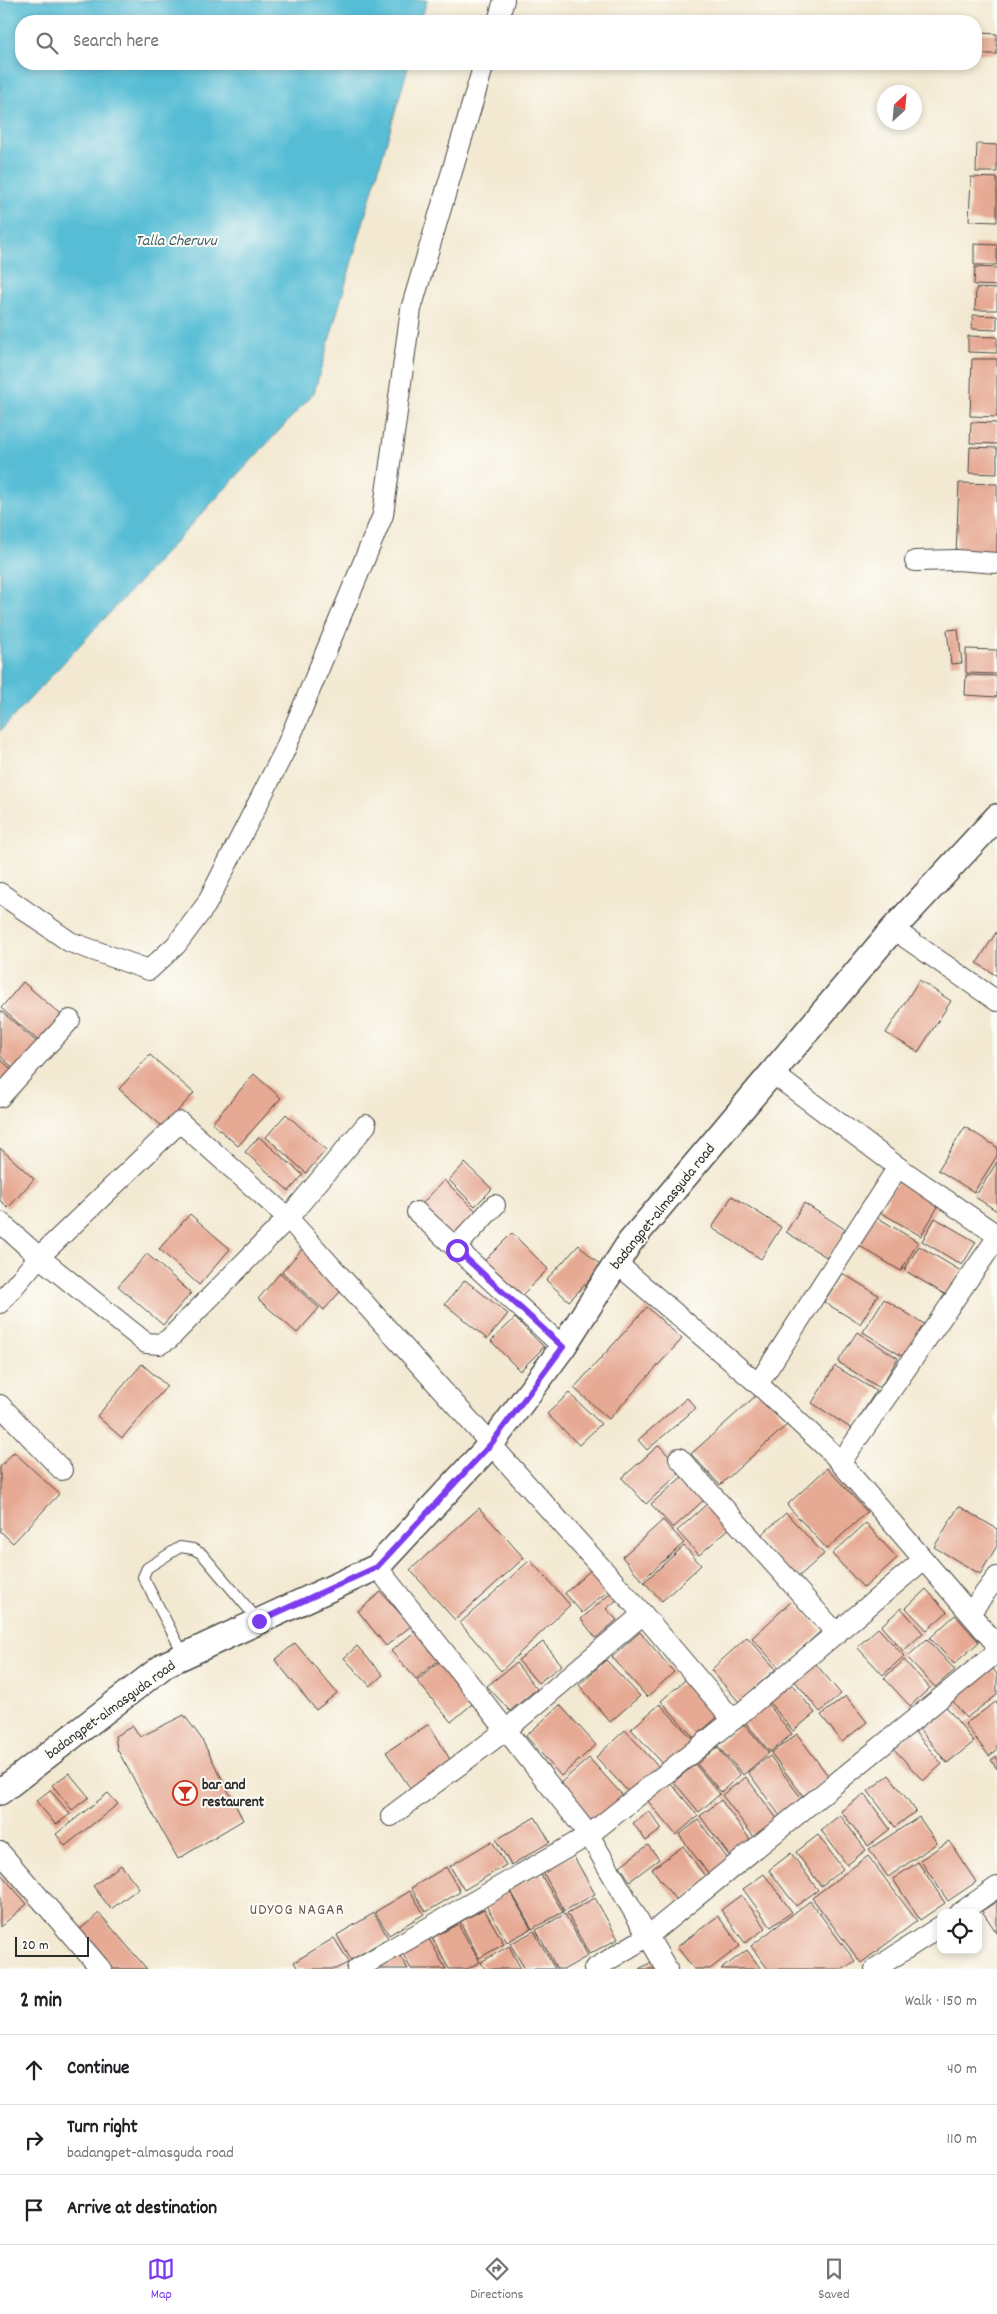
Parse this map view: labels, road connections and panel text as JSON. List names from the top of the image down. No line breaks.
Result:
{"streets":{"street":["badangpet-almasguda road"]},"districts":["UDYOG NAGAR"],"water":["Talla Cheruvu"],"places":{"bar":["bar and restaurent"]},"scale_bar":"20 m","north":"top right","page":{"search":"Search here","scale":"20 m","heading":["2 min","Walk · 150 m"],"list":[["Continue","40 m"],["Turn right","badangpet-almasguda road","110 m"],"Arrive at destination"],"nav":["Map","Directions","Saved"]}}
